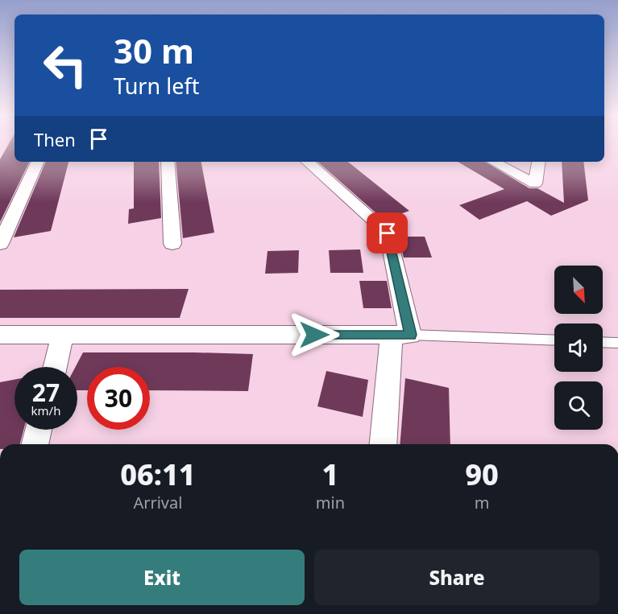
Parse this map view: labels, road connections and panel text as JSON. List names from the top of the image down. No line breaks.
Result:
{"north":"bottom right","page":{"turn":["30 m","Turn left"],"then":"Then","speed":"27 km/h","limit":"30","eta":["06:11","Arrival","1","min","90","m"],"buttons":["Exit","Share"]}}
